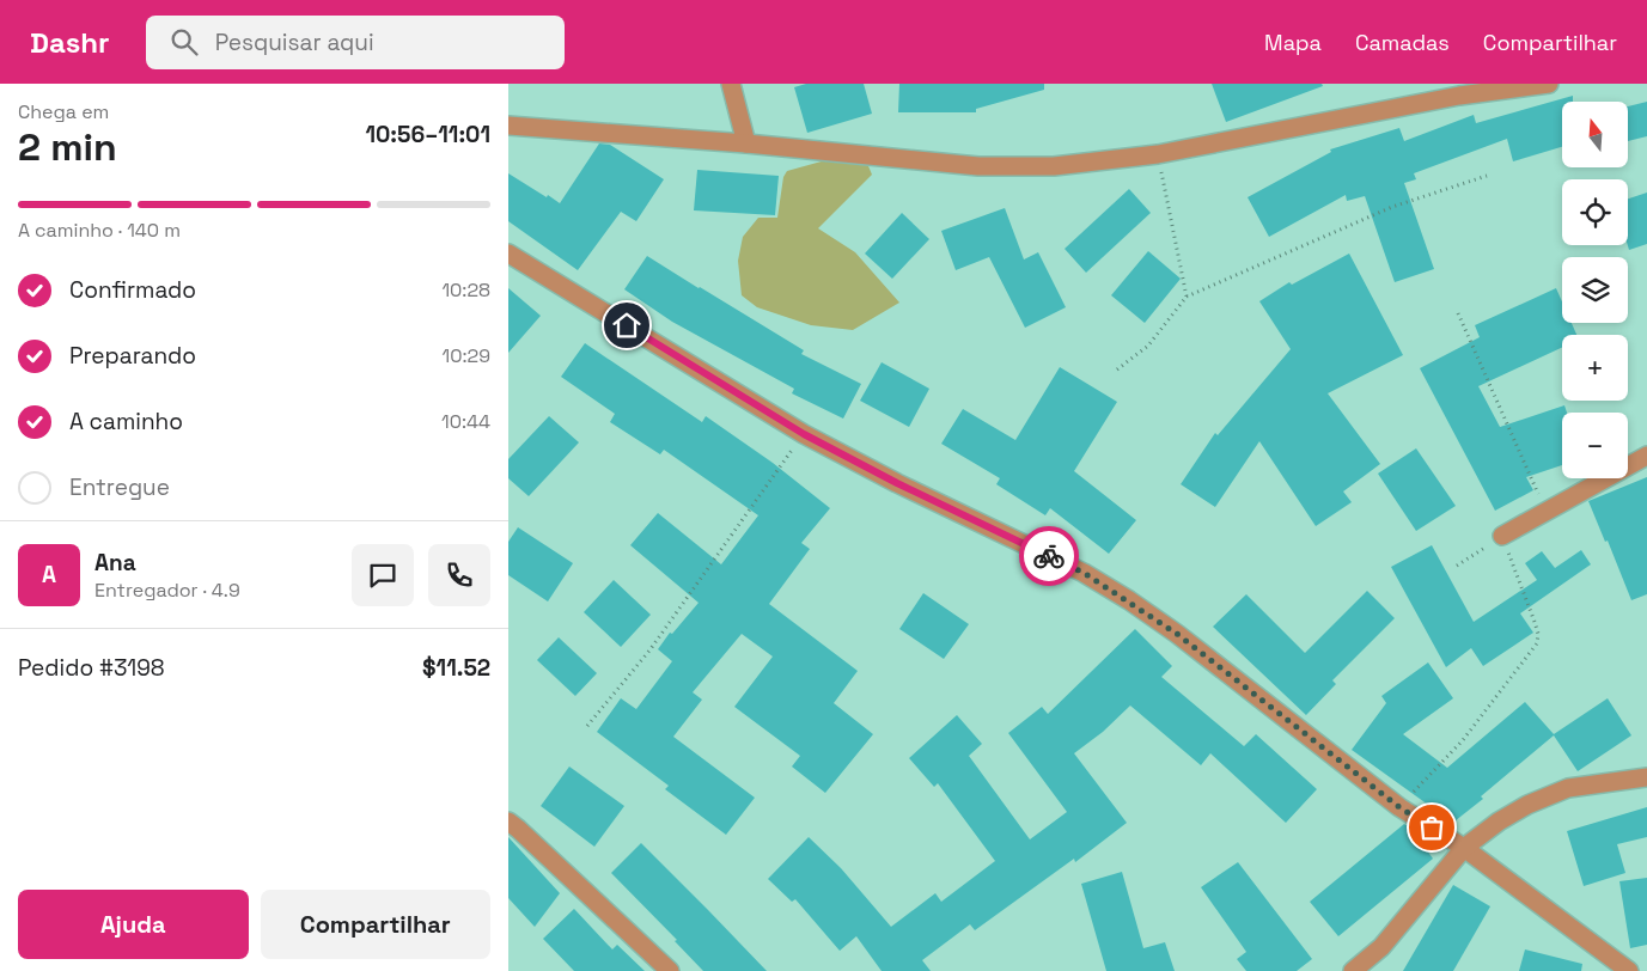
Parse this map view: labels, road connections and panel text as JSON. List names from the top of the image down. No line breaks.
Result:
{"north":"top","page":{"header":"Dashr","search":"Pesquisar aqui","nav":["Mapa","Camadas","Compartilhar"],"heading":["2 min","Chega em","10:56–11:01"],"panel":["Ana","Entregador · 4.9","Pedido #3198","$11.52"],"map_buttons":["+","−"],"bar":"A caminho · 140 m","list":[["Confirmado","10:28"],["Preparando","10:29"],["A caminho","10:44"],"Entregue"],"round":"A","buttons":["Ajuda","Compartilhar"]}}
